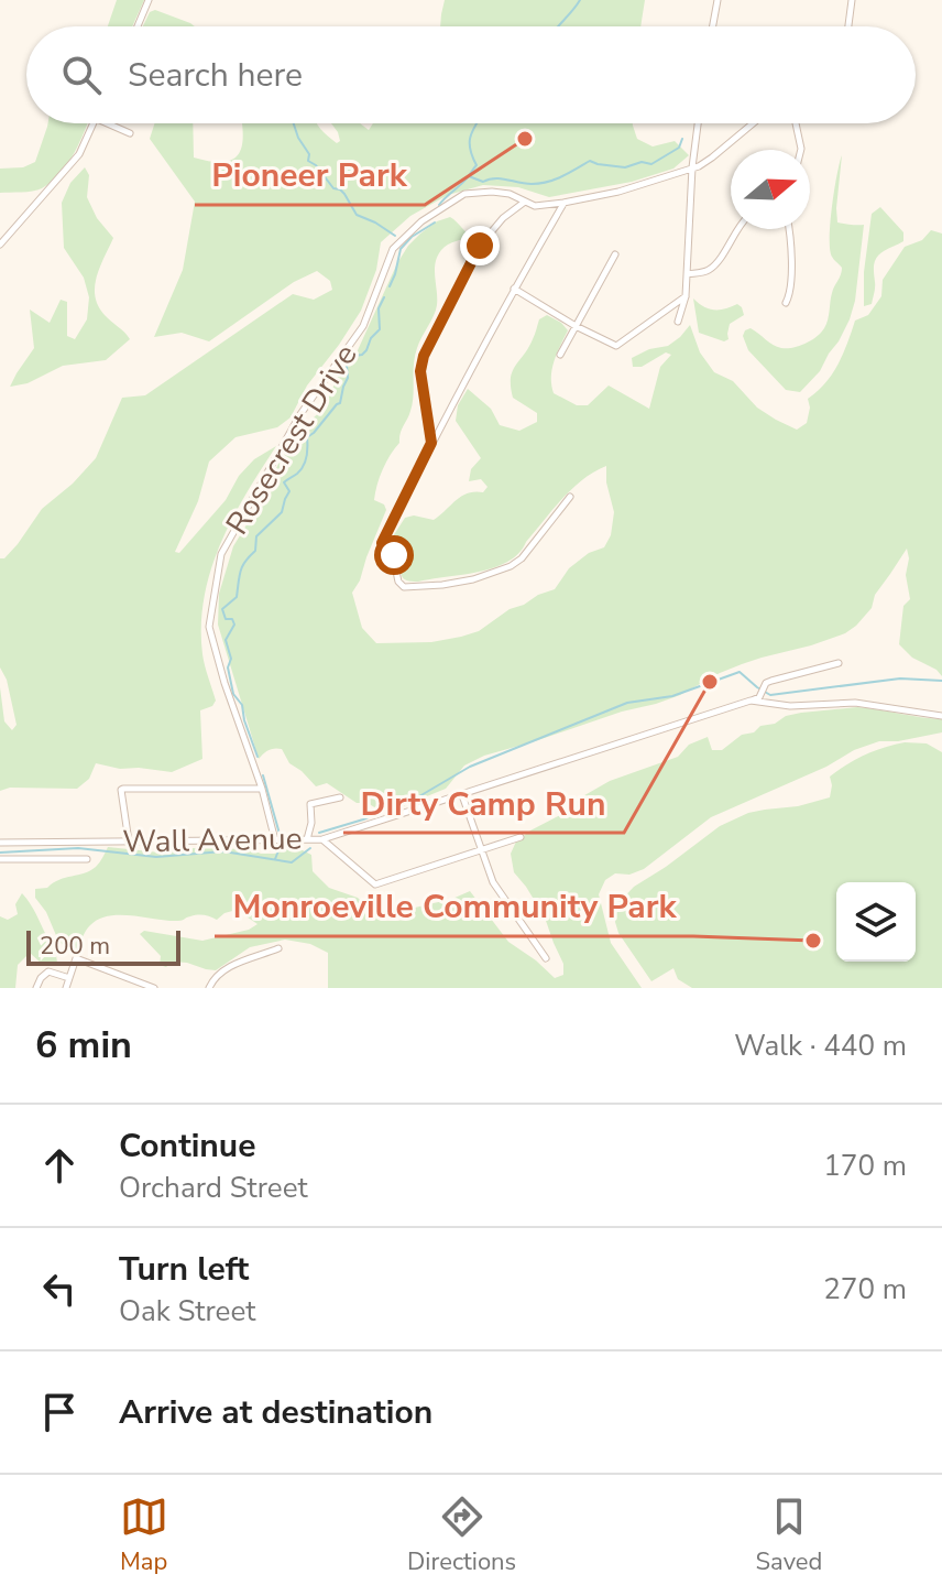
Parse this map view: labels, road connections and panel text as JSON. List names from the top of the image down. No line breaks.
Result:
{"streets":{"street":["Rosecrest Drive","Wall Avenue"]},"crossings":[["Rosecrest Drive","Wall Avenue"]],"places":["Pioneer Park","Dirty Camp Run","Monroeville Community Park"],"scale_bar":"200 m","north":"right","page":{"search":"Search here","scale":"200 m","heading":["6 min","Walk · 440 m"],"list":[["Continue","Orchard Street","170 m"],["Turn left","Oak Street","270 m"],"Arrive at destination"],"nav":["Map","Directions","Saved"]}}
